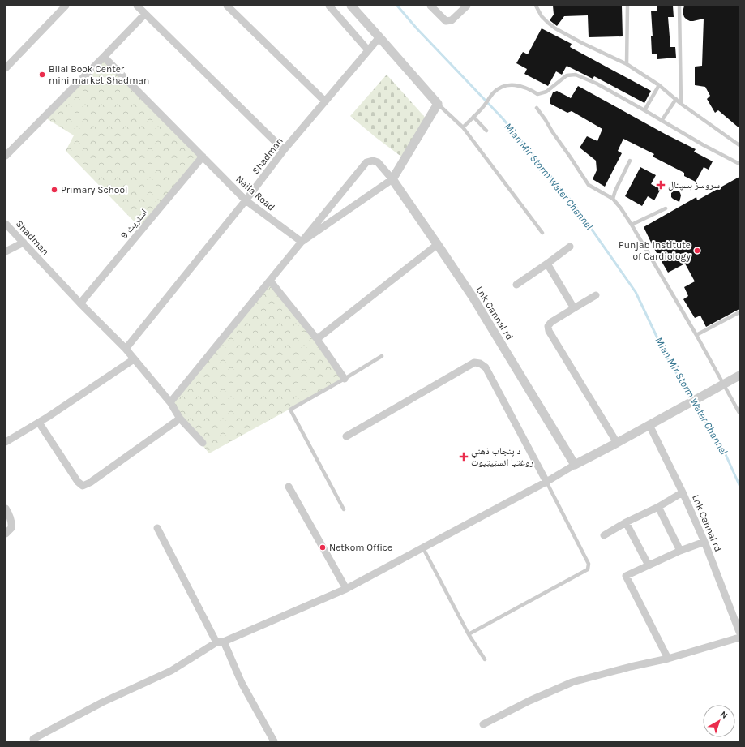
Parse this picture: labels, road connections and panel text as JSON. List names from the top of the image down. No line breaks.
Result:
{"streets":{"street":["Shadman","Naila Road","اسٹریٹ 9","Lnk Cannal rd"]},"crossings":[["Shadman","Naila Road"],["Shadman","اسٹریٹ 9"],["Naila Road","اسٹریٹ 9"]],"water":["Mian Mir Storm Water Channel"],"places":{"other":["Bilal Book Center mini market Shadman","Primary School","Punjab Institute of Cardiology","Netkom Office"],"health":["سروسز ہسپتال","د پنجاب ذهني روغتیا انسټیټیوټ"]},"north":"top right"}
